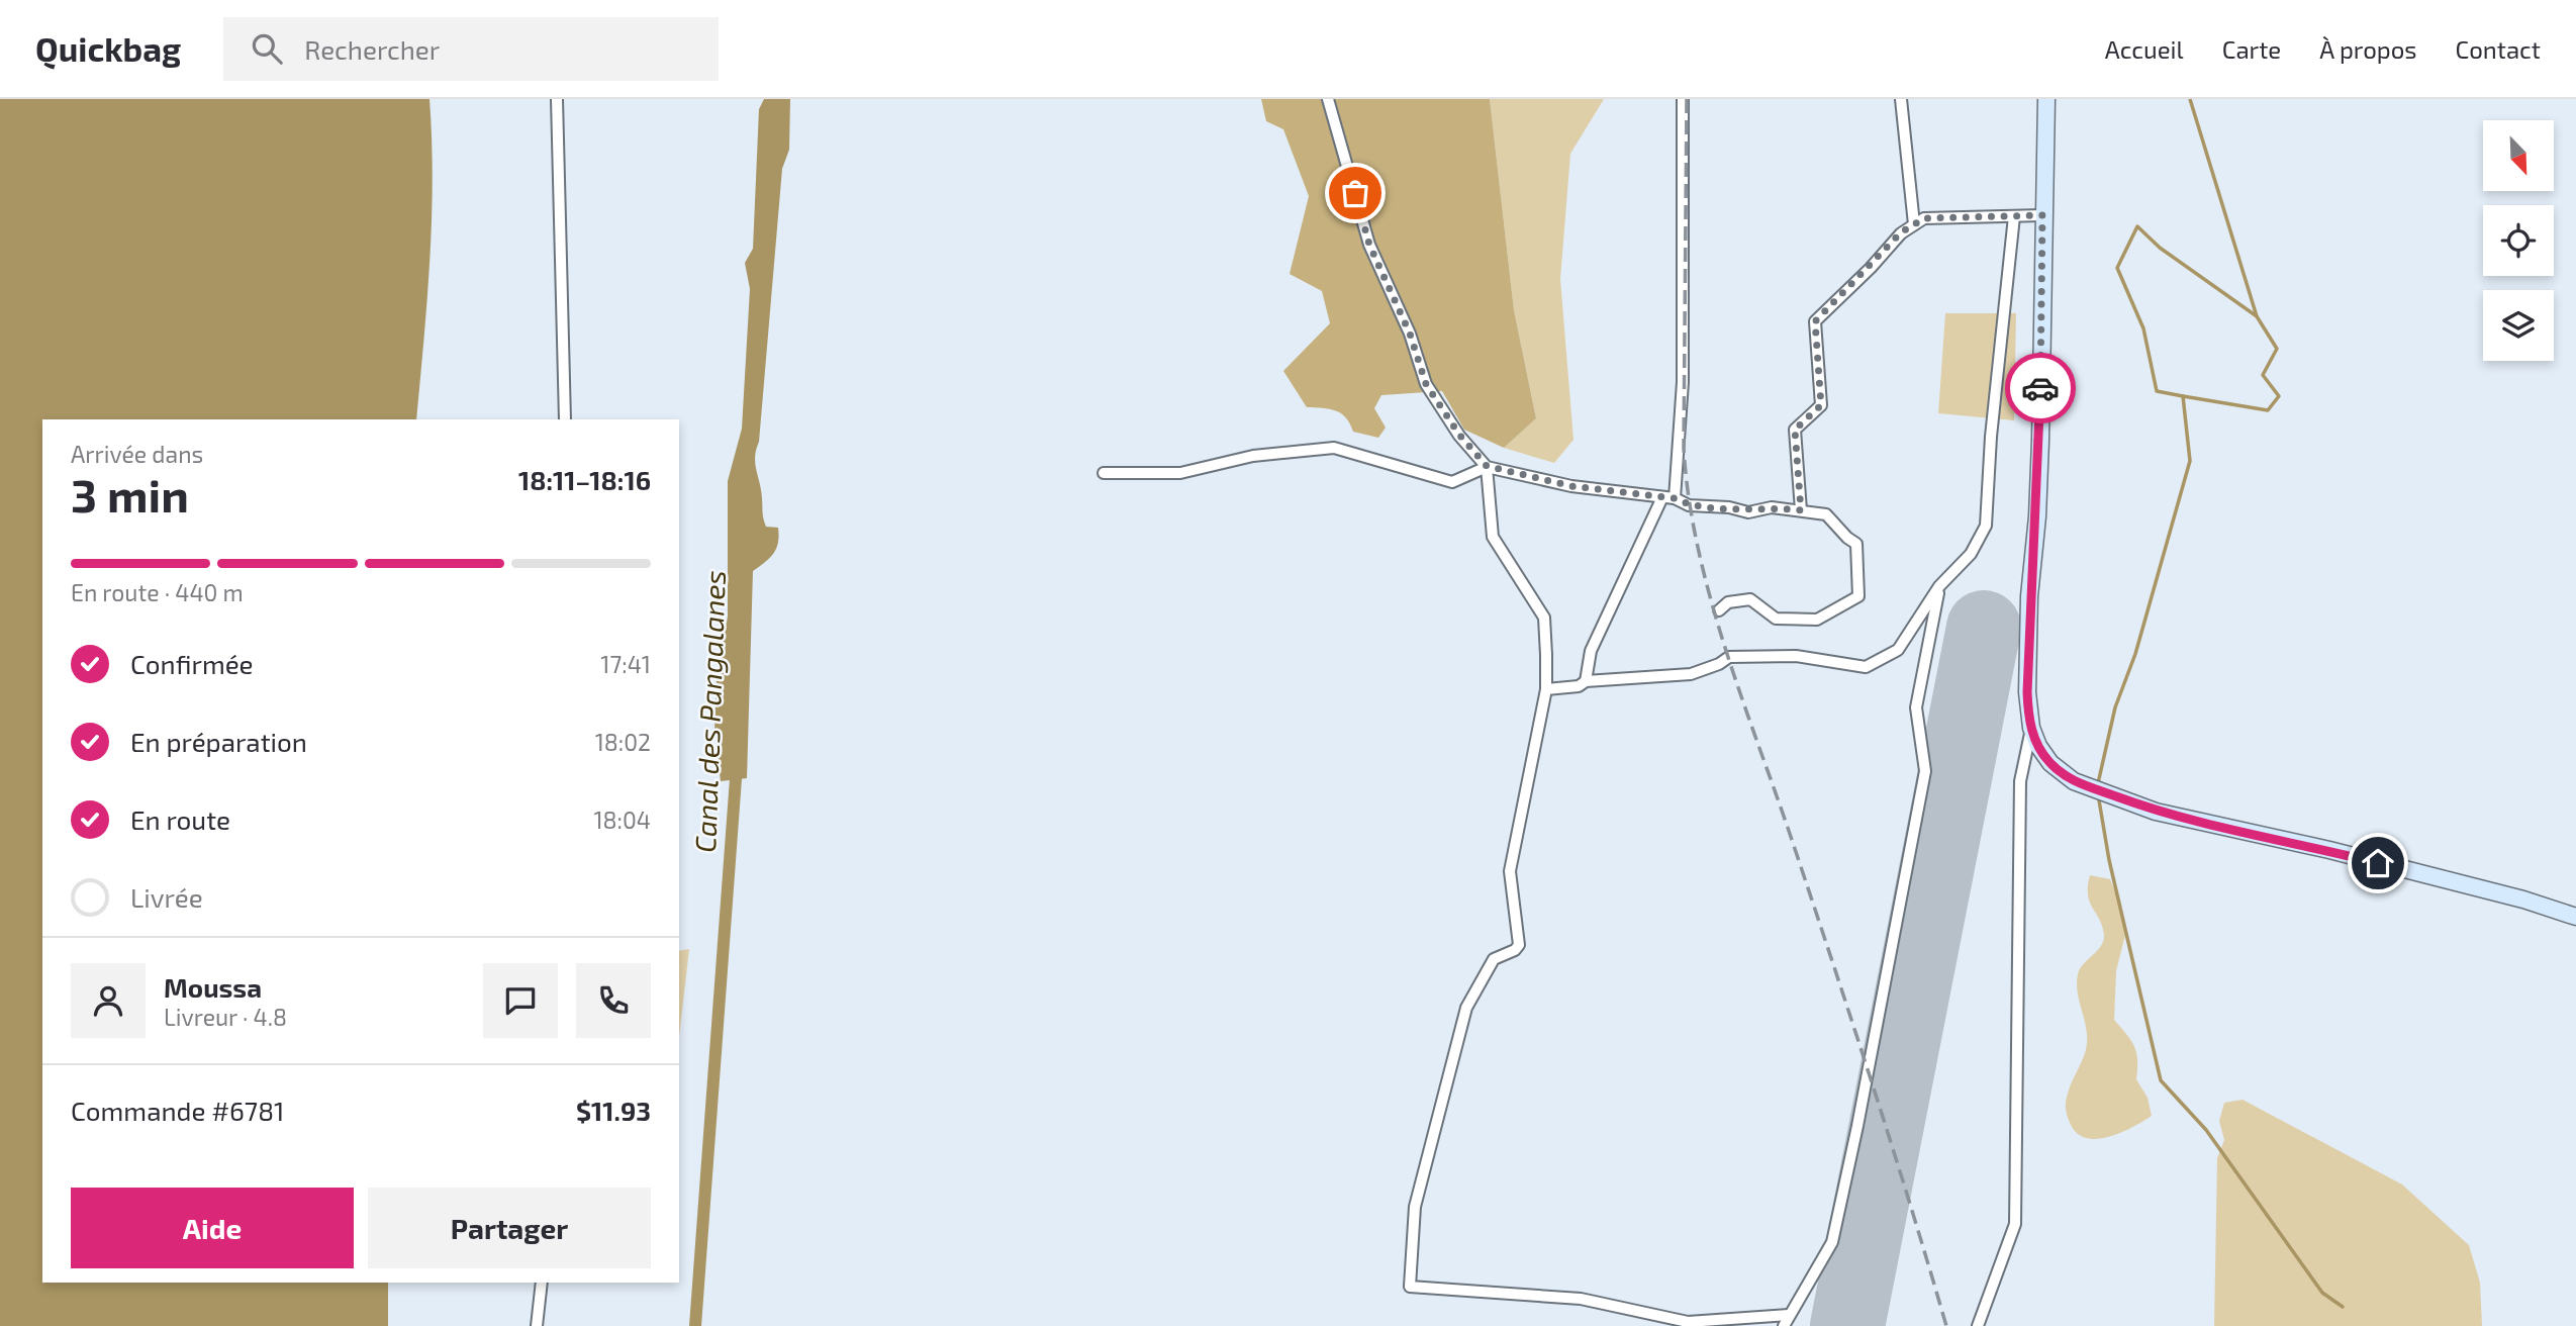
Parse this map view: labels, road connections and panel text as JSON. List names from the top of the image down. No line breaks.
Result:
{"water":["Canal des Pangalanes"],"north":"bottom right","page":{"header":"Quickbag","search":"Rechercher","nav":["Accueil","Carte","À propos","Contact"],"heading":["3 min","Arrivée dans","18:11–18:16"],"panel":["Moussa","Livreur · 4.8","Commande #6781","$11.93"],"bar":"En route · 440 m","list":[["Confirmée","17:41"],["En préparation","18:02"],["En route","18:04"],"Livrée"],"buttons":["Aide","Partager"]}}
